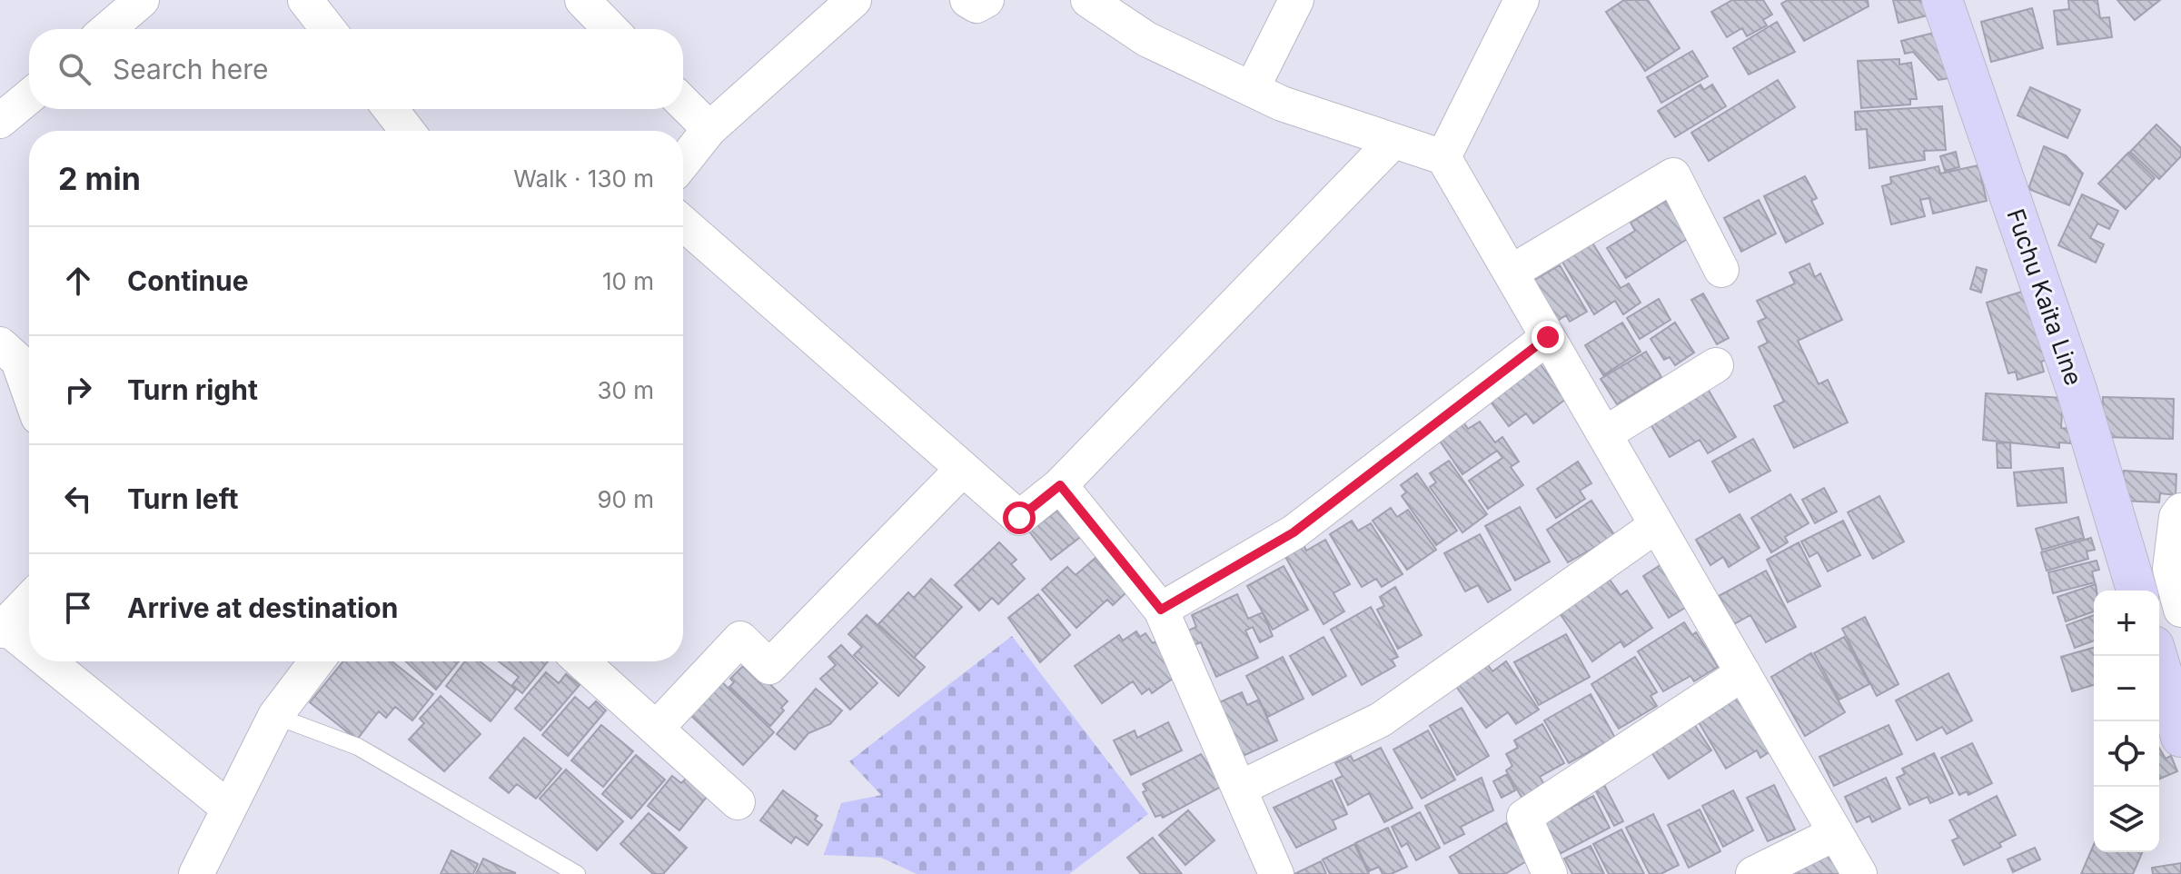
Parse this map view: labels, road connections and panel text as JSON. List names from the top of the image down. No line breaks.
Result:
{"streets":{"main road":["Fuchu Kaita Line"]},"page":{"search":"Search here","heading":["2 min","Walk · 130 m"],"list":[["Continue","10 m"],["Turn right","30 m"],["Turn left","90 m"],"Arrive at destination"],"map_buttons":["+","−"]}}
